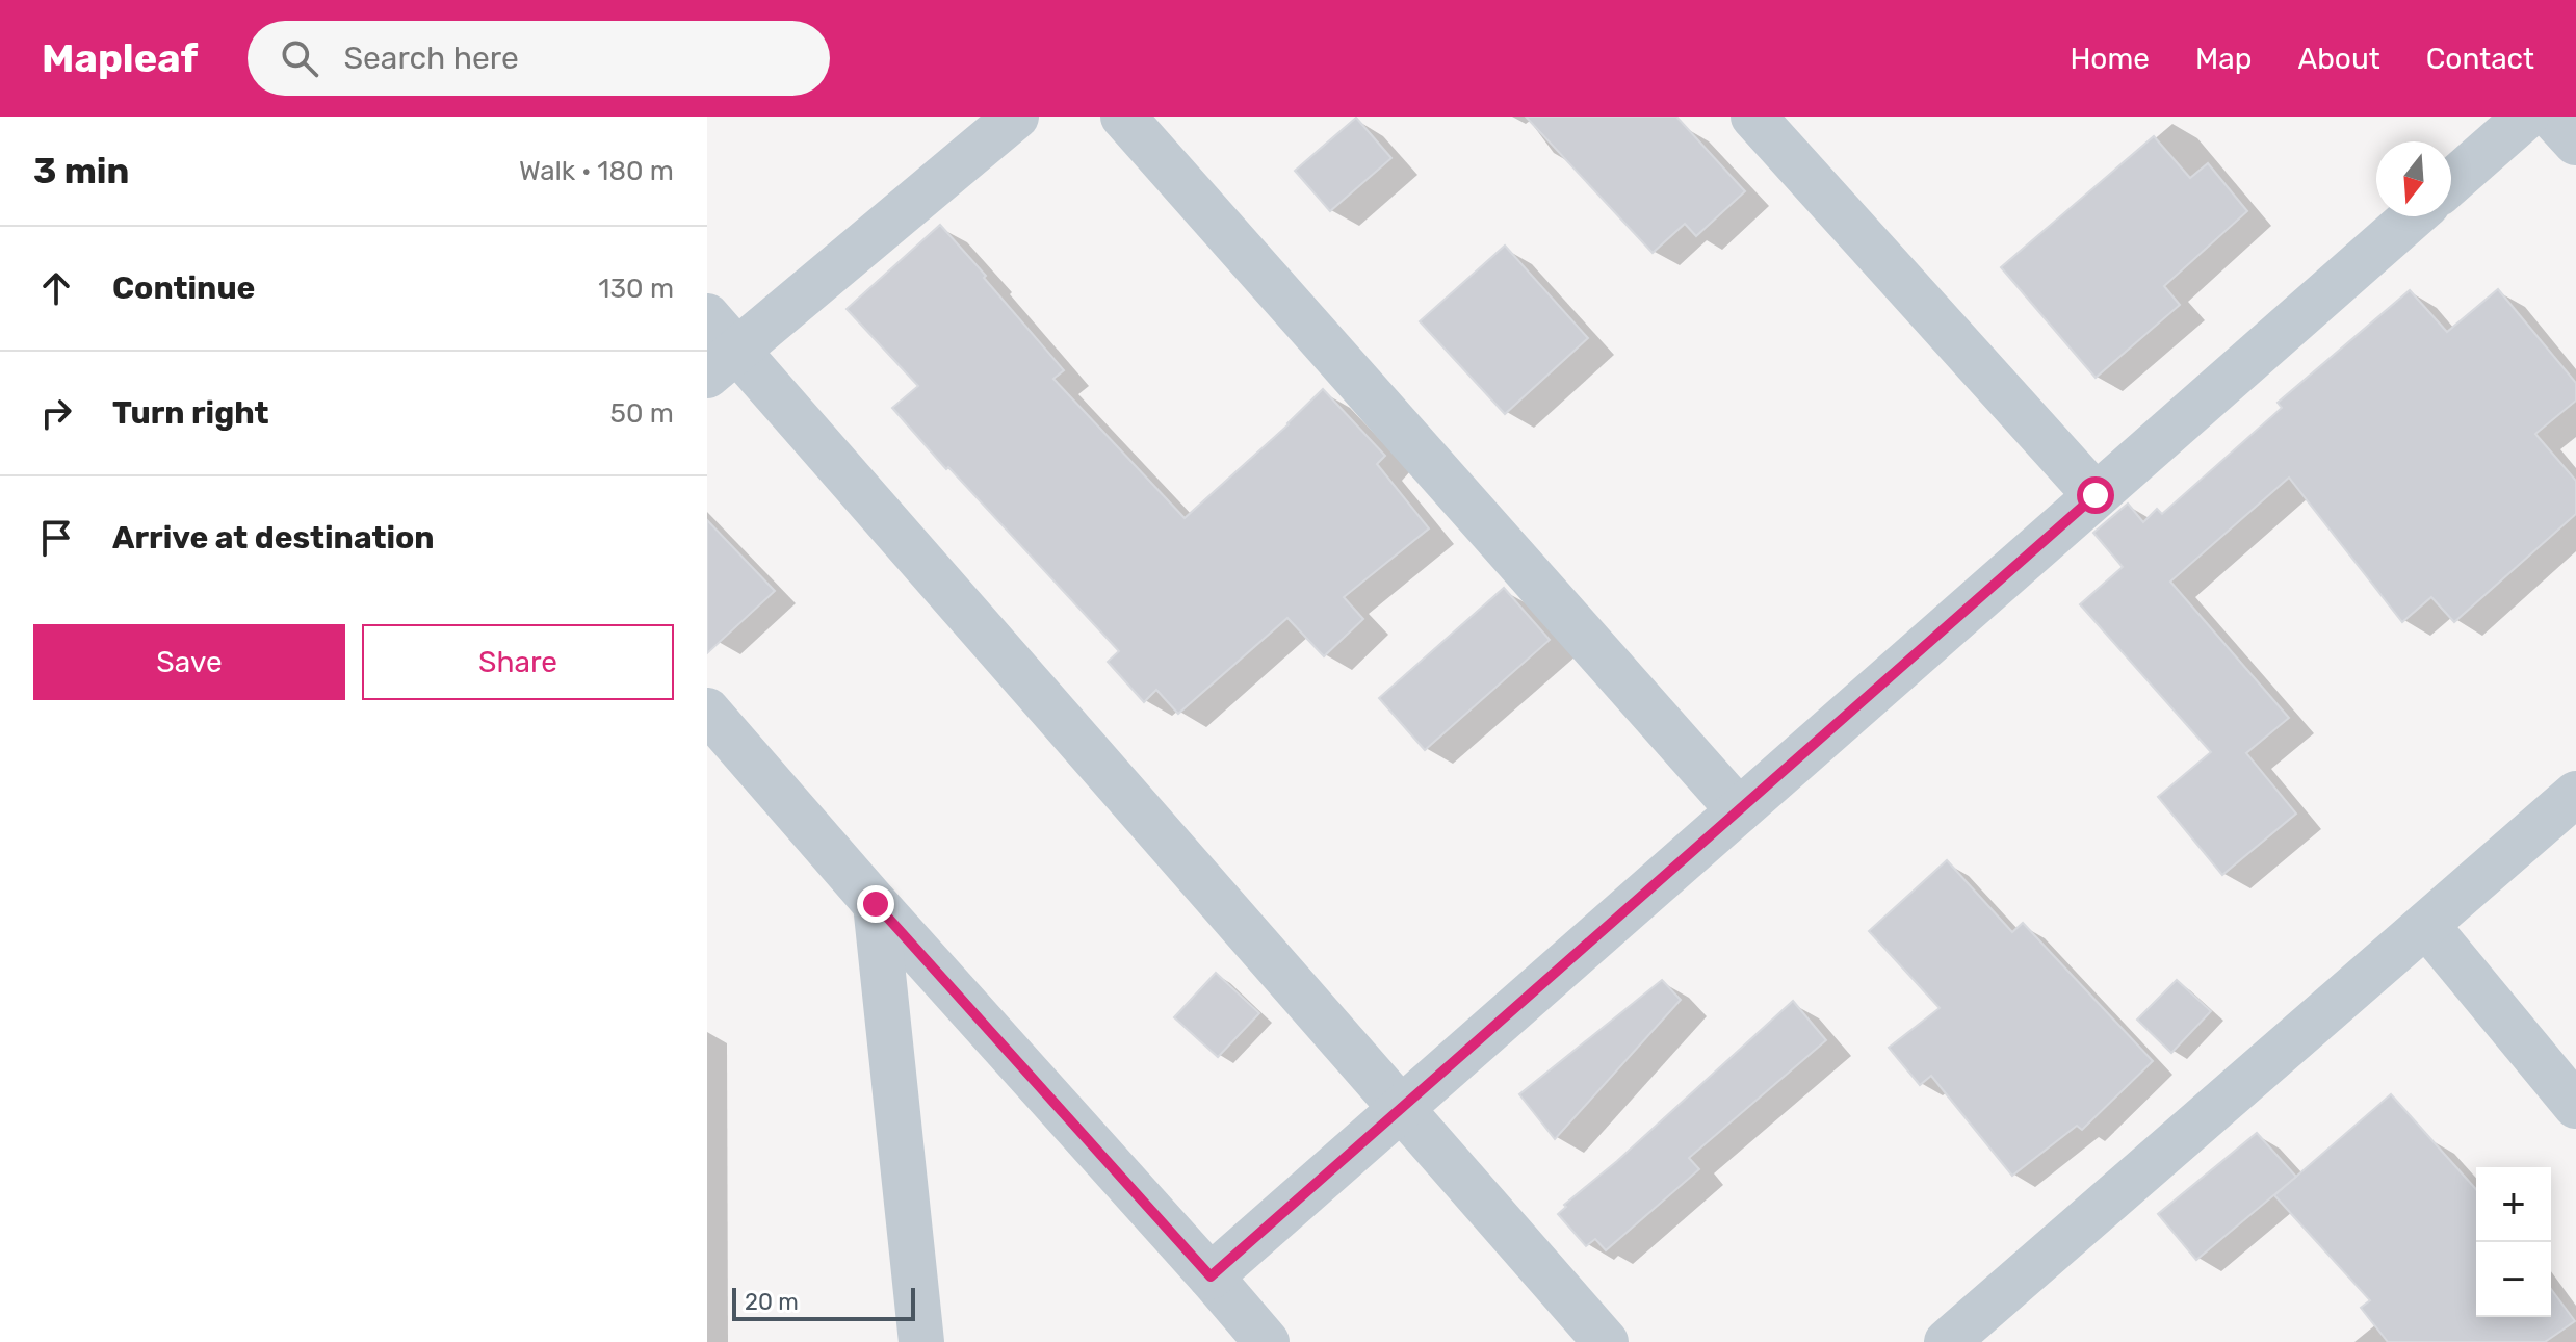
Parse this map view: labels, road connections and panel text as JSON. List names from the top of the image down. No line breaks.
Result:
{"scale_bar":"20 m","north":"bottom","page":{"header":"Mapleaf","search":"Search here","nav":["Home","Map","About","Contact"],"heading":["3 min","Walk · 180 m"],"list":[["Continue","130 m"],["Turn right","50 m"],"Arrive at destination"],"buttons":["Save","Share"],"map_buttons":["+","−"],"scale":"20 m"}}
